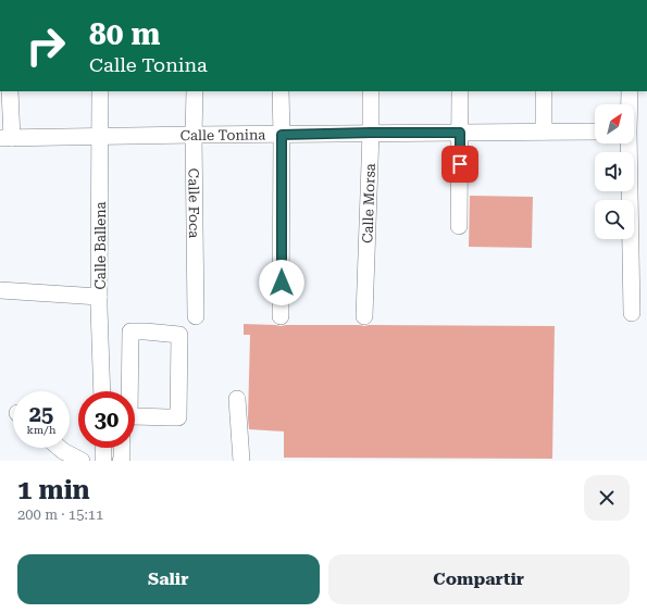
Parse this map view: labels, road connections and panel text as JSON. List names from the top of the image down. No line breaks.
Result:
{"streets":{"street":["Calle Tonina","Calle Foca","Calle Morsa","Calle Ballena"]},"crossings":[["Calle Tonina","Calle Foca"],["Calle Tonina","Calle Morsa"],["Calle Tonina","Calle Ballena"]],"north":"top right","page":{"turn":["80 m","Calle Tonina"],"speed":"25 km/h","limit":"30","heading":["1 min","200 m · 15:11"],"buttons":["Salir","Compartir"]}}
